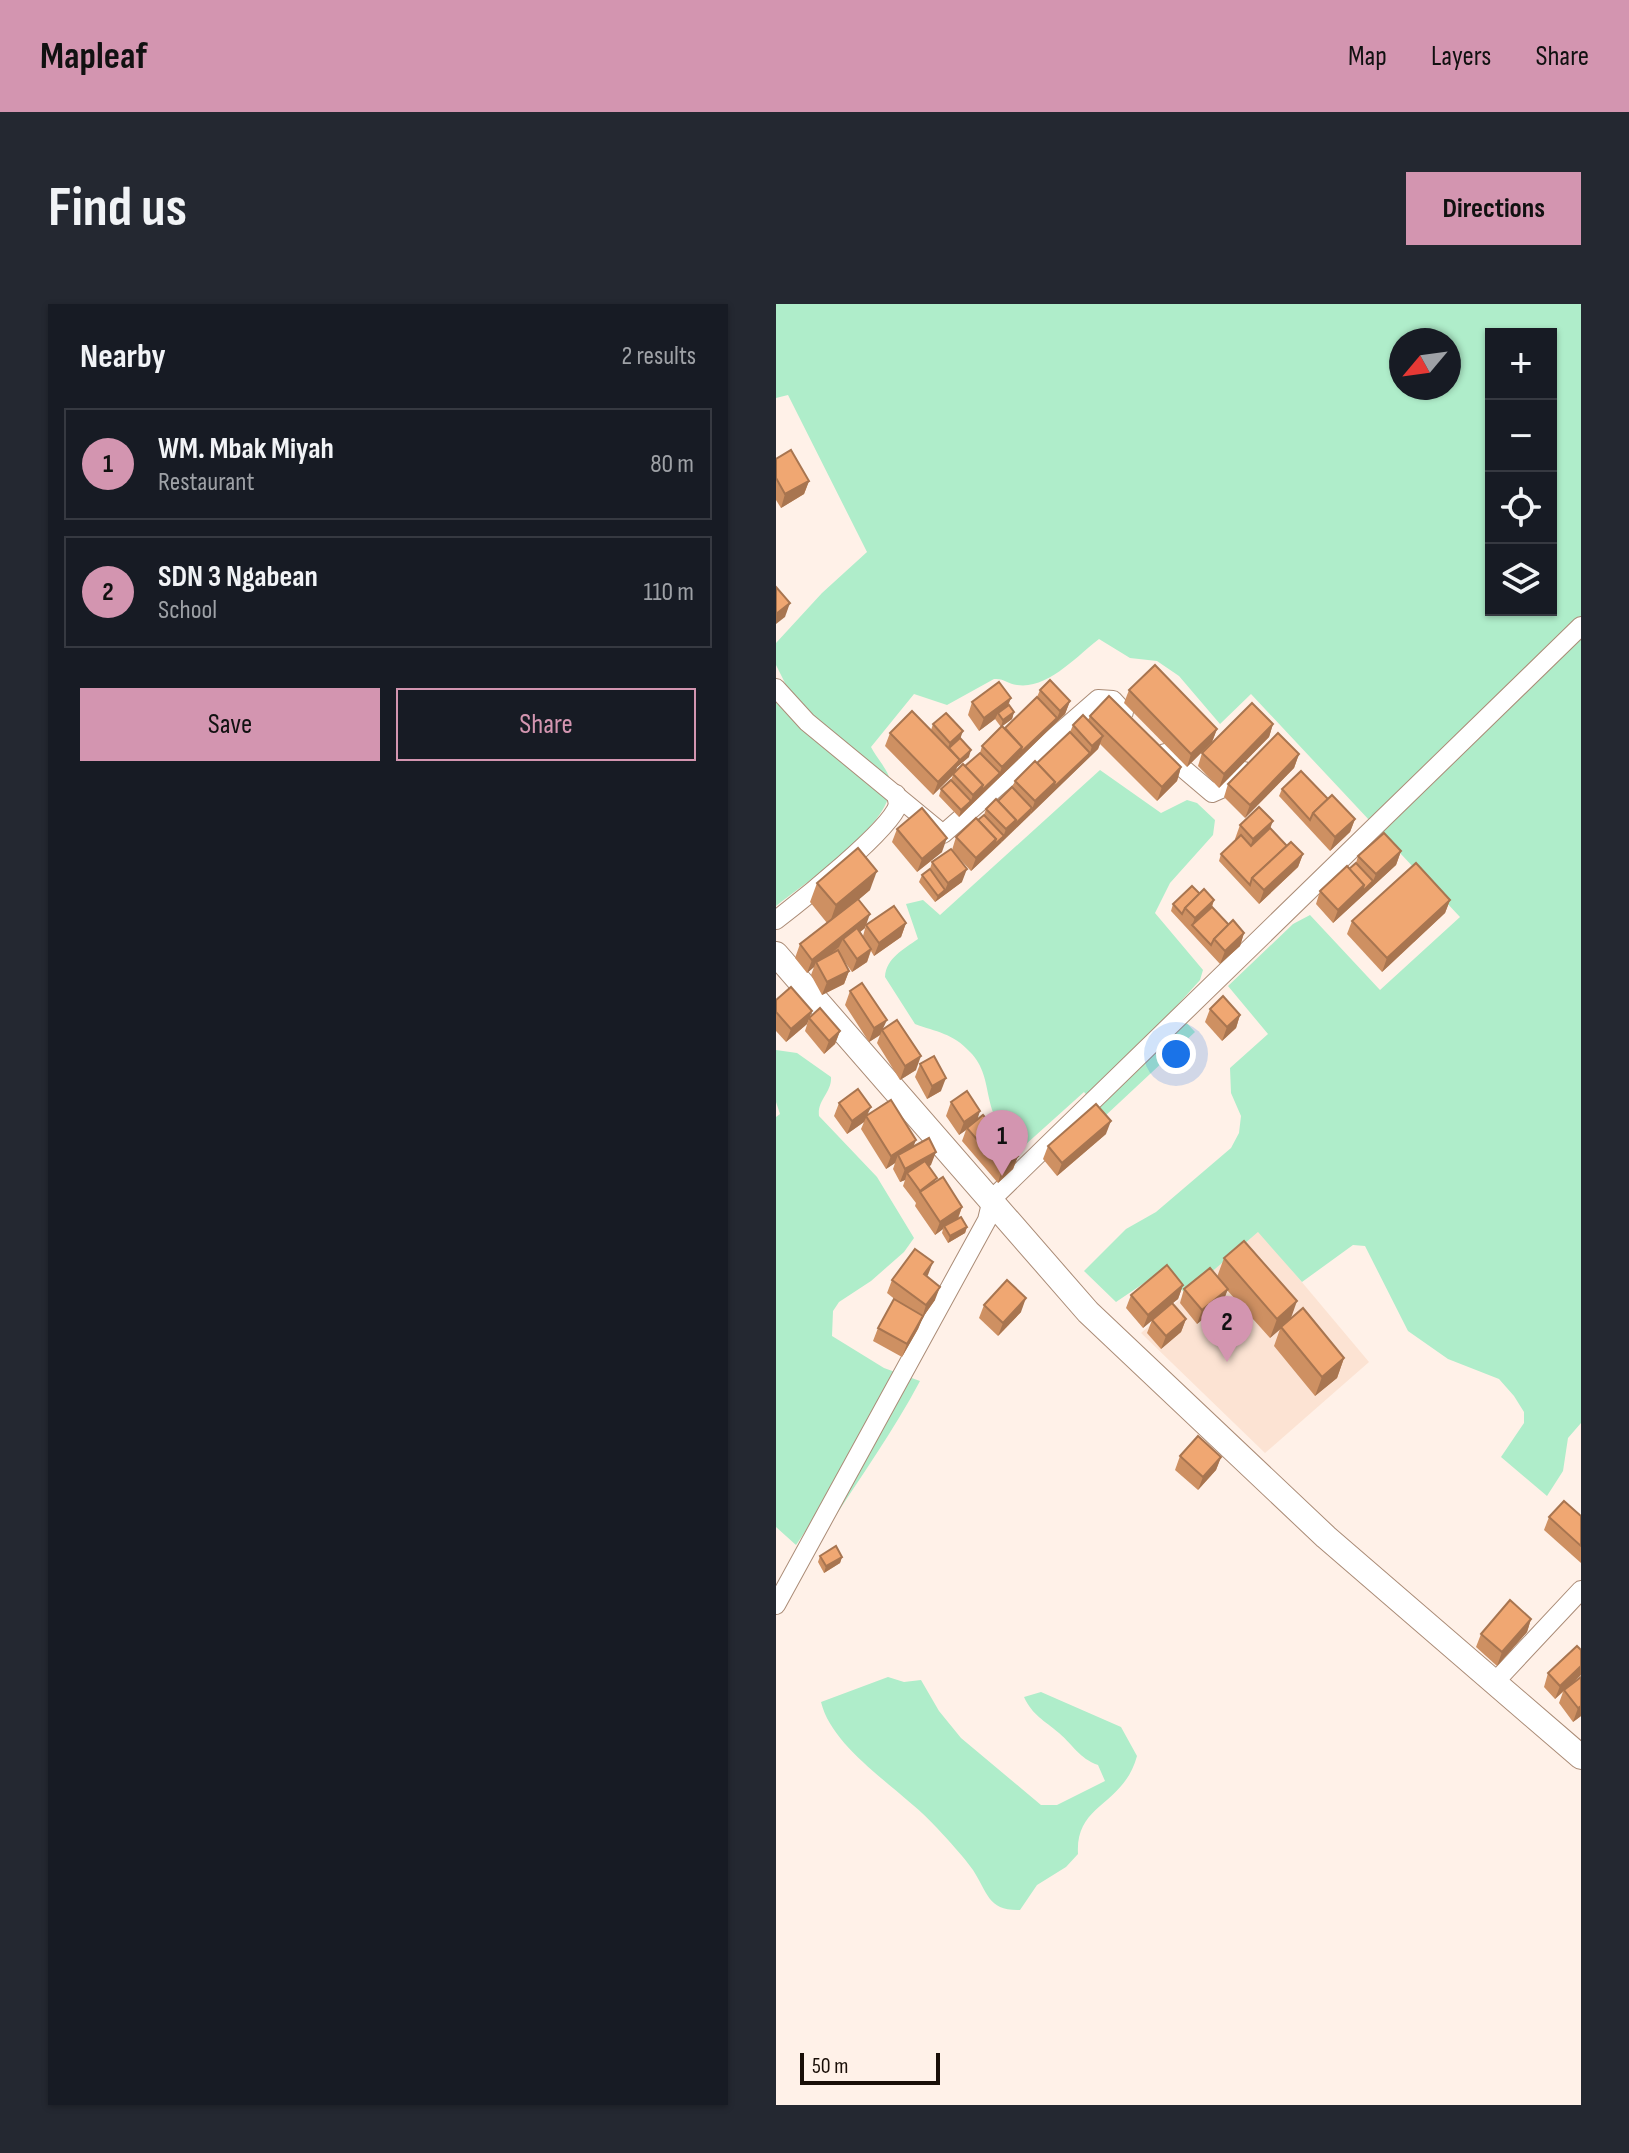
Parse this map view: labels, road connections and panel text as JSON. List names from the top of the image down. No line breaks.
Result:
{"scale_bar":"50 m","north":"bottom left","page":{"header":"Mapleaf","nav":["Map","Layers","Share"],"buttons":["Directions",["Save","Share"]],"title":"Find us","heading":["Nearby","2 results"],"map_buttons":["+","−"],"list":[{"mark":"1","name":"WM. Mbak Miyah","note":"Restaurant","value":"80 m"},{"mark":"2","name":"SDN 3 Ngabean","note":"School","value":"110 m"}],"pins":["1","2"],"scale":"50 m"}}
